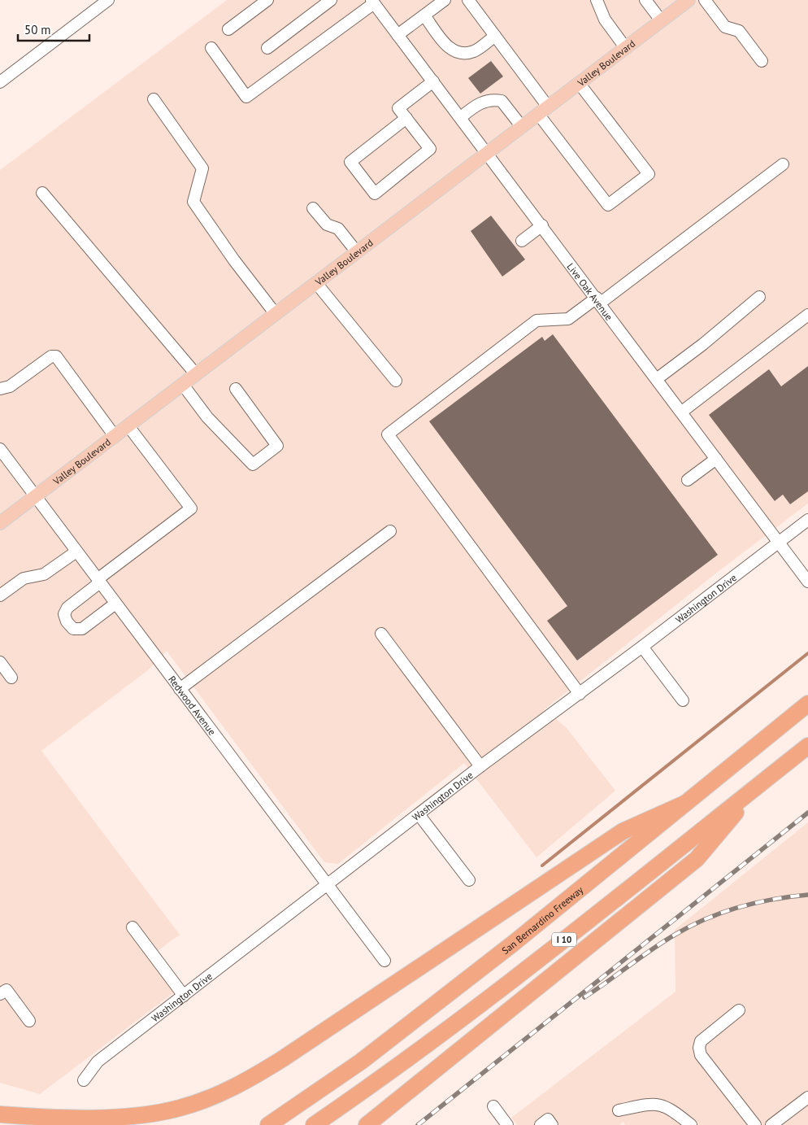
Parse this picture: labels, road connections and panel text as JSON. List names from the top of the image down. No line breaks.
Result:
{"streets":{"highway":["San Bernardino Freeway","I 10"],"main road":["Valley Boulevard"],"street":["Live Oak Avenue","Washington Drive","Redwood Avenue"]},"crossings":[["Valley Boulevard","Live Oak Avenue"],["Valley Boulevard","Redwood Avenue"],["Live Oak Avenue","Washington Drive"],["Washington Drive","Redwood Avenue"]],"scale_bar":"50 m"}
